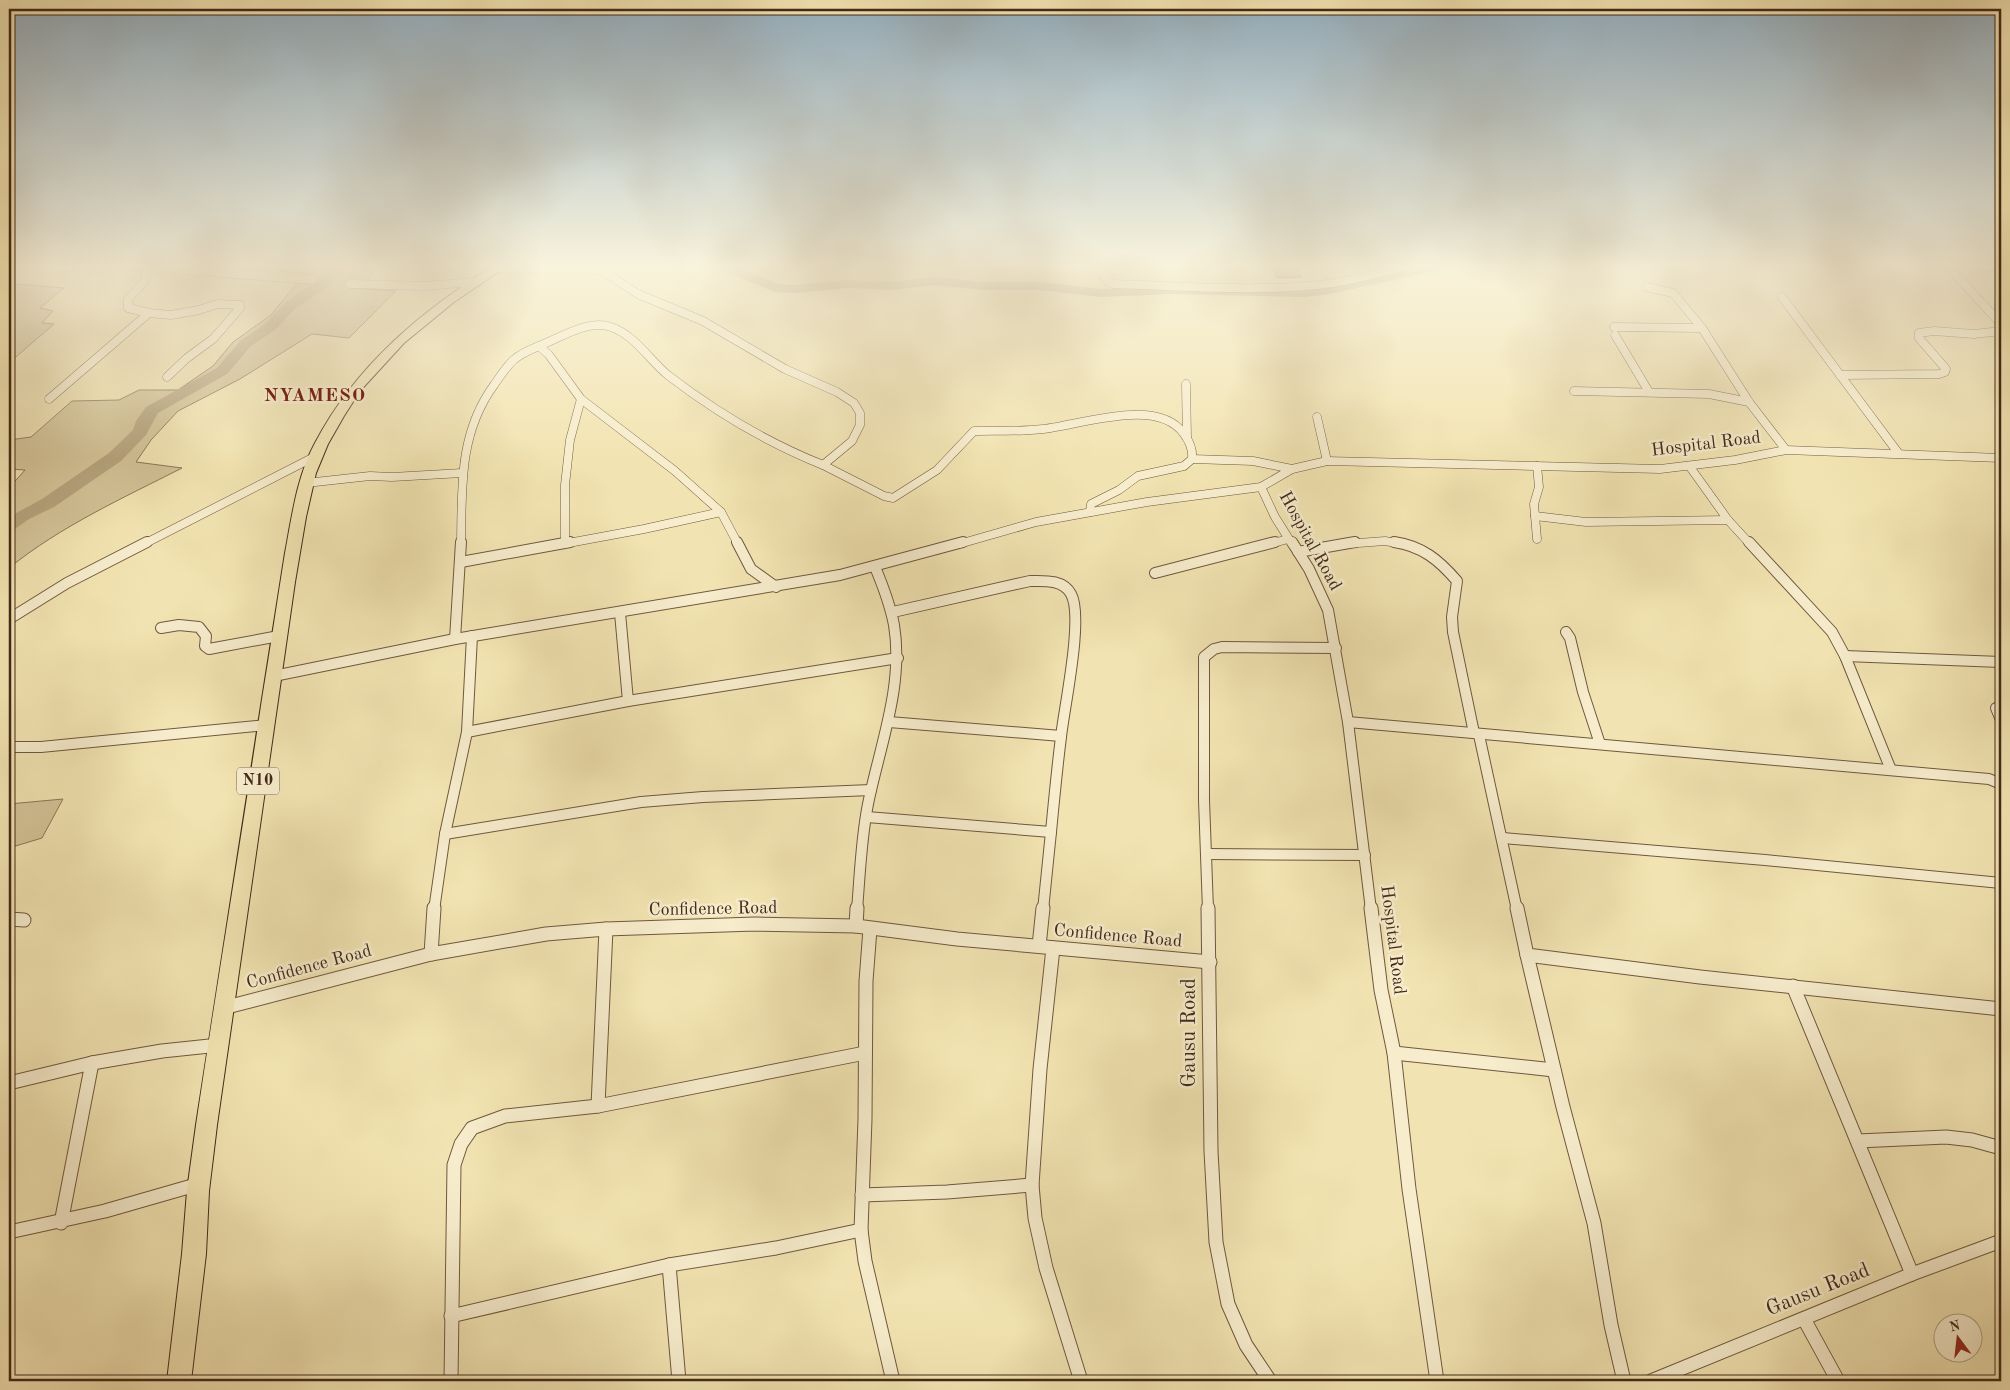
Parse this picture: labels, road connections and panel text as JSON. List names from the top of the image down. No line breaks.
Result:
{"streets":{"main road":["N10"],"street":["Hospital Road","Confidence Road","Gausu Road"]},"crossings":[["Hospital Road","Gausu Road"],["N10","Confidence Road"],["Confidence Road","Gausu Road"]],"districts":["NYAMESO"],"north":"top"}
